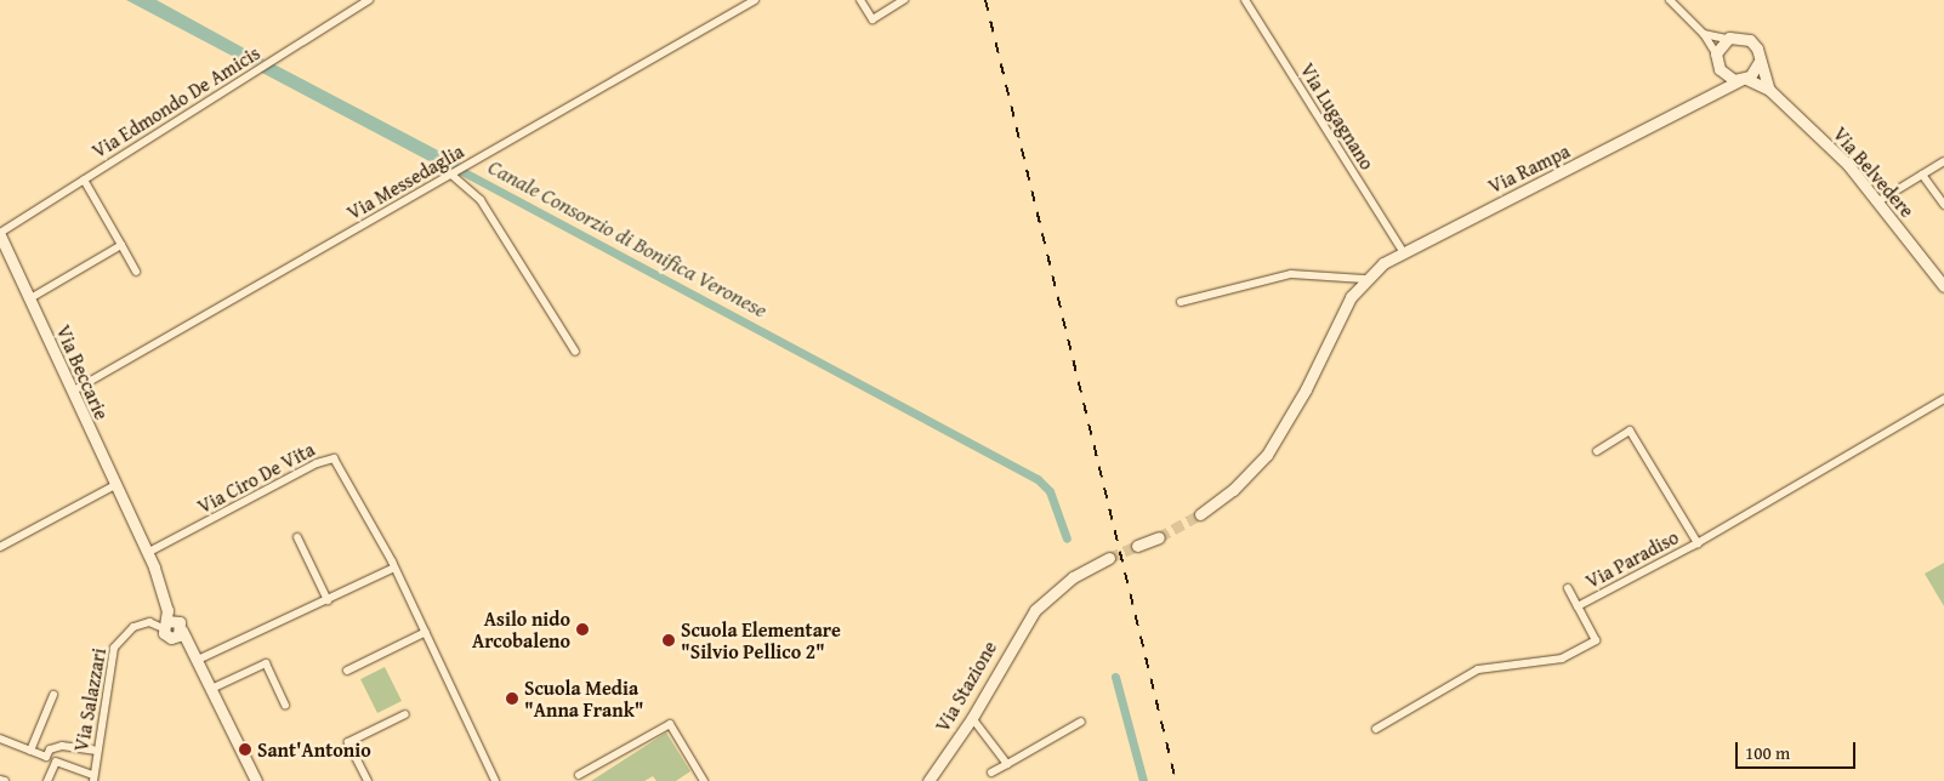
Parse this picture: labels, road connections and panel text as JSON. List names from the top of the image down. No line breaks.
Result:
{"streets":{"street":["Via Edmondo De Amicis","Via Lugagnano","Via Rampa","Via Belvedere","Via Messedaglia","Via Beccarie","Via Ciro De Vita","Via Paradiso","Via Stazione","Via Salazzari"]},"crossings":[["Via Edmondo De Amicis","Via Beccarie"],["Via Lugagnano","Via Rampa"],["Via Rampa","Via Belvedere"],["Via Messedaglia","Via Beccarie"],["Via Beccarie","Via Ciro De Vita"],["Via Beccarie","Via Salazzari"]],"water":["Canale Consorzio di Bonifica Veronese"],"places":["Asilo nido Arcobaleno","Scuola Elementare \"Silvio Pellico 2\"","Scuola Media \"Anna Frank\"","Sant'Antonio"],"scale_bar":"100 m"}
